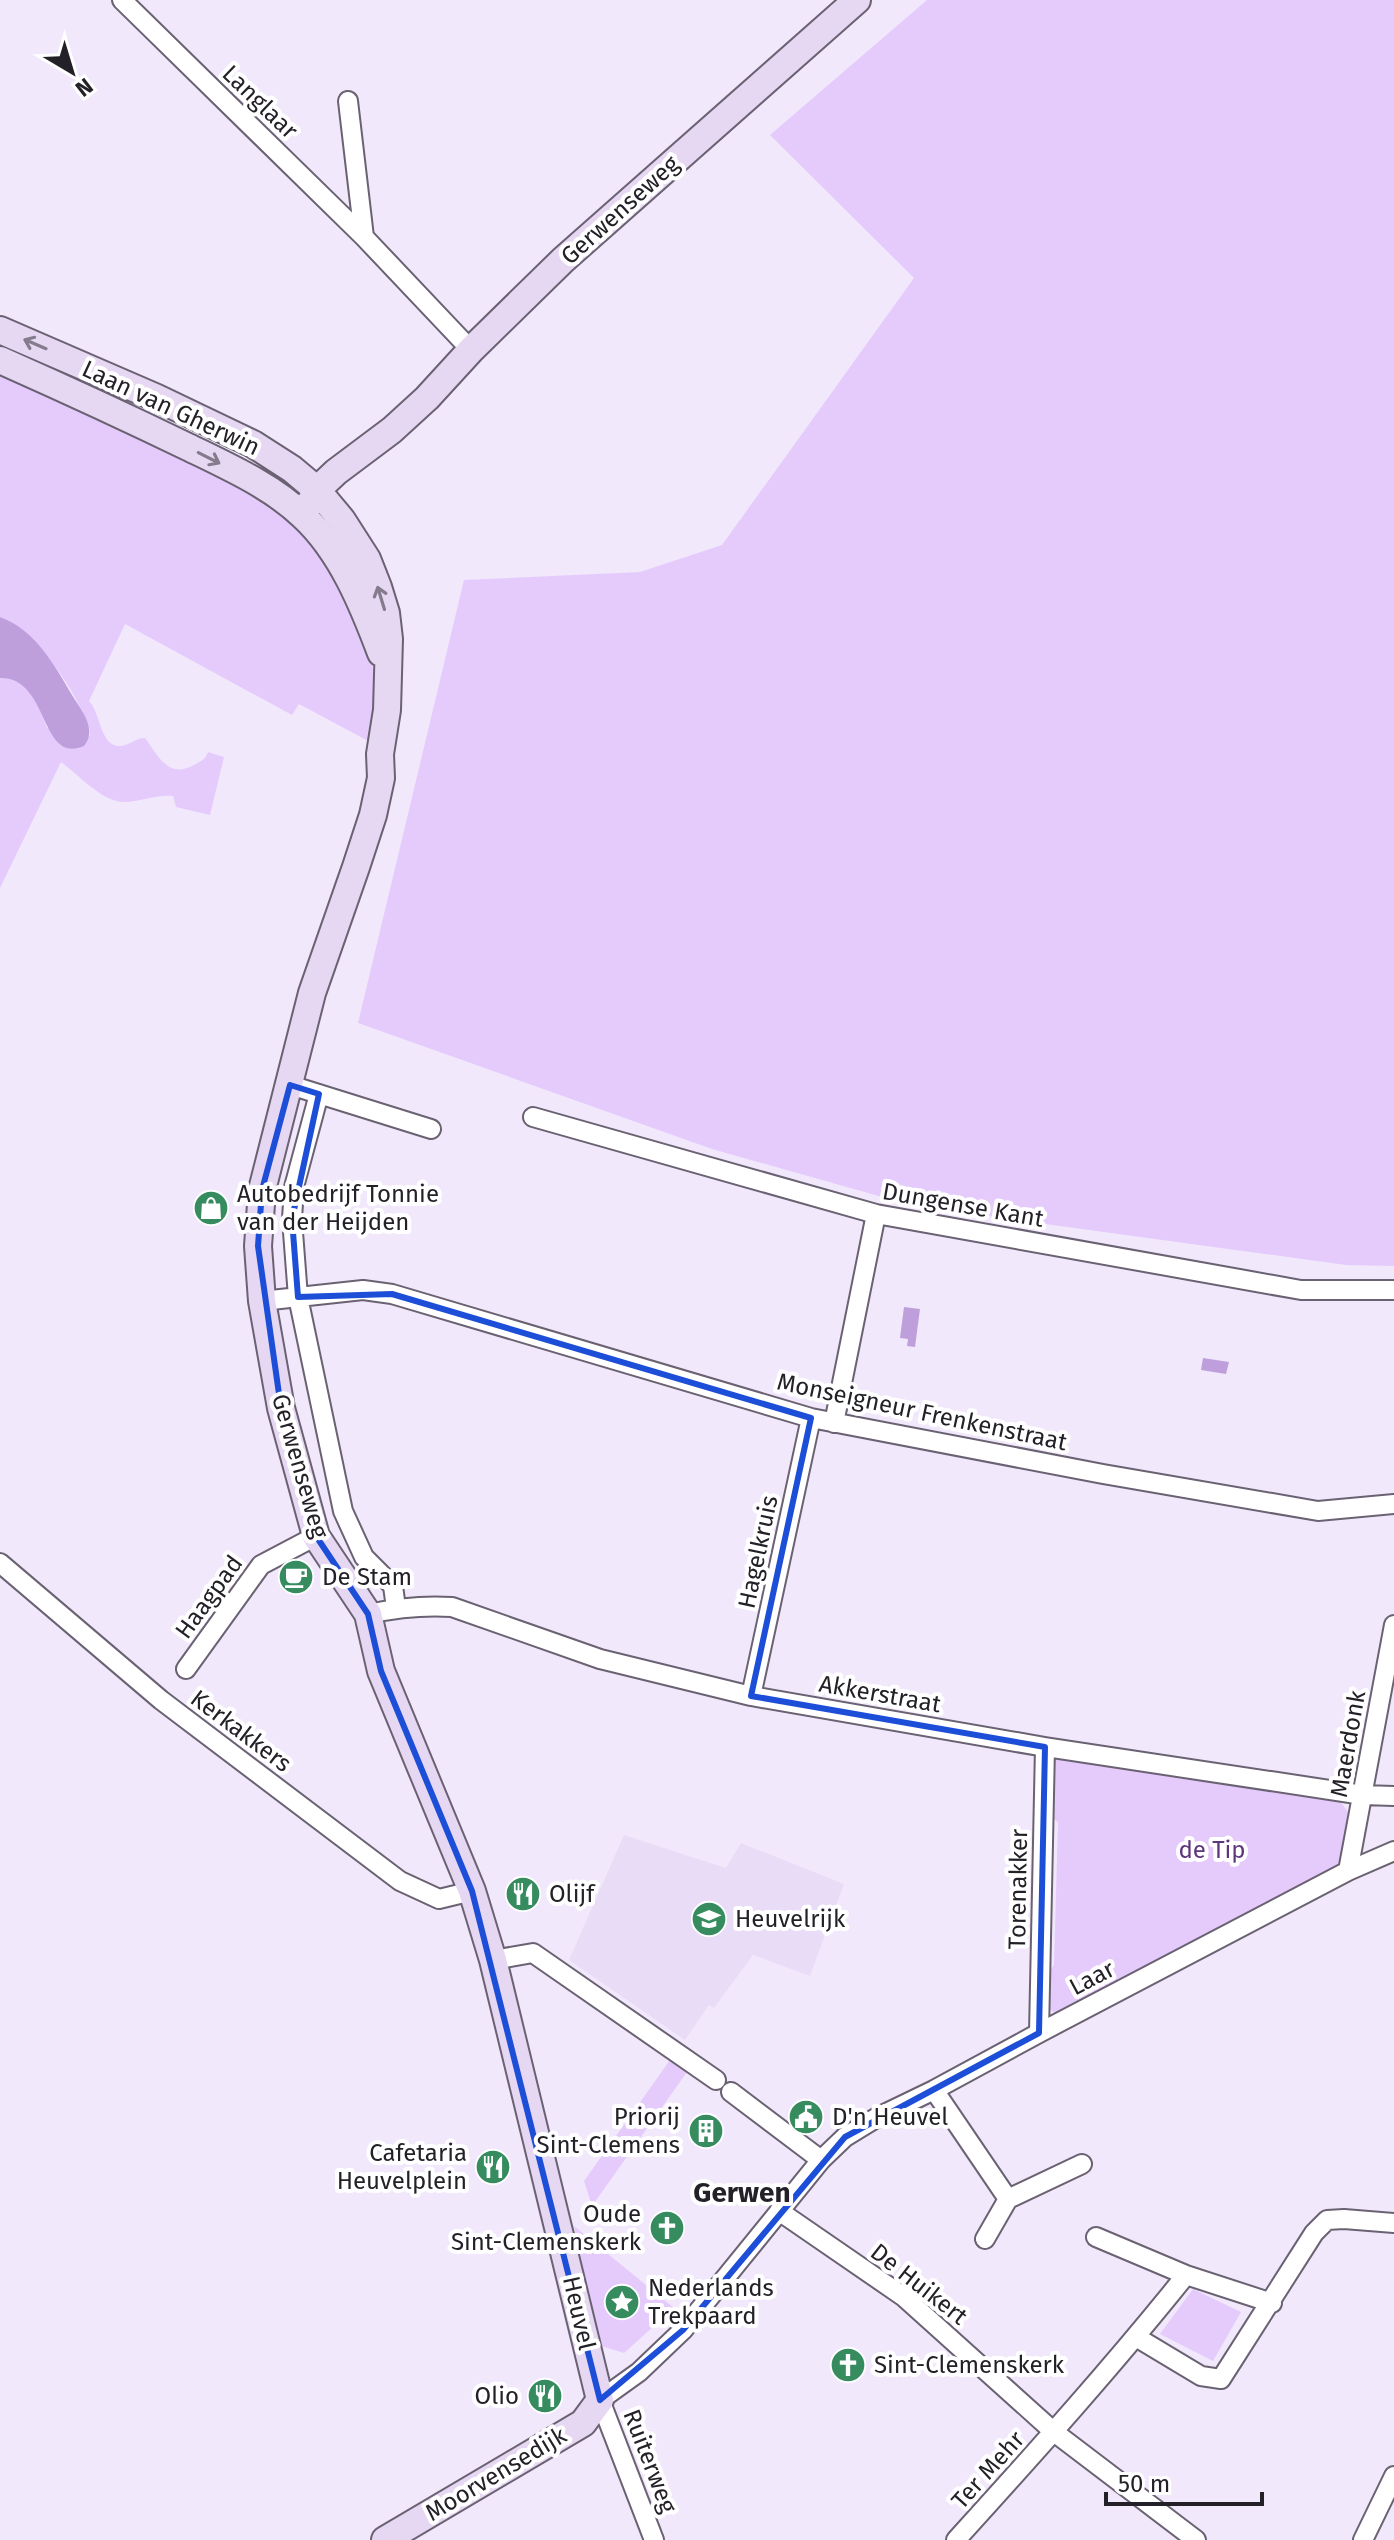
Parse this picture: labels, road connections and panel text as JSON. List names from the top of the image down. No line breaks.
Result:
{"streets":{"street":["Langlaar","Gerwenseweg","Laan van Gherwin","Dungense Kant","Monseigneur Frenkenstraat","Hagelkruis","Haagpad","Akkerstraat","Kerkakkers","Maerdonk","Torenakker","Laar","De Huikert","Heuvel","Ruiterweg","Ter Mehr","Moorvensedijk"]},"crossings":[["Langlaar","Gerwenseweg"],["Gerwenseweg","Laan van Gherwin"],["Gerwenseweg","Monseigneur Frenkenstraat"],["Gerwenseweg","Haagpad"],["Gerwenseweg","Akkerstraat"],["Gerwenseweg","Kerkakkers"],["Gerwenseweg","Heuvel"],["Monseigneur Frenkenstraat","Hagelkruis"],["Hagelkruis","Akkerstraat"],["Akkerstraat","Maerdonk"],["Akkerstraat","Torenakker"],["Maerdonk","Laar"],["Torenakker","Laar"],["De Huikert","Ter Mehr"],["Heuvel","Ruiterweg"],["Heuvel","Moorvensedijk"],["Ruiterweg","Moorvensedijk"]],"districts":["Gerwen"],"parks":["de Tip"],"places":{"shop":["Autobedrijf Tonnie van der Heijden"],"cafe":["De Stam"],"restaurant":["Olijf","Cafetaria Heuvelplein","Olio"],"school or university":["Heuvelrijk"],"public building":["D'n Heuvel"],"building":["Priorij Sint-Clemens"],"church":["Oude Sint-Clemenskerk","Sint-Clemenskerk"],"place":["Nederlands Trekpaard"]},"scale_bar":"50 m","north":"bottom right"}
